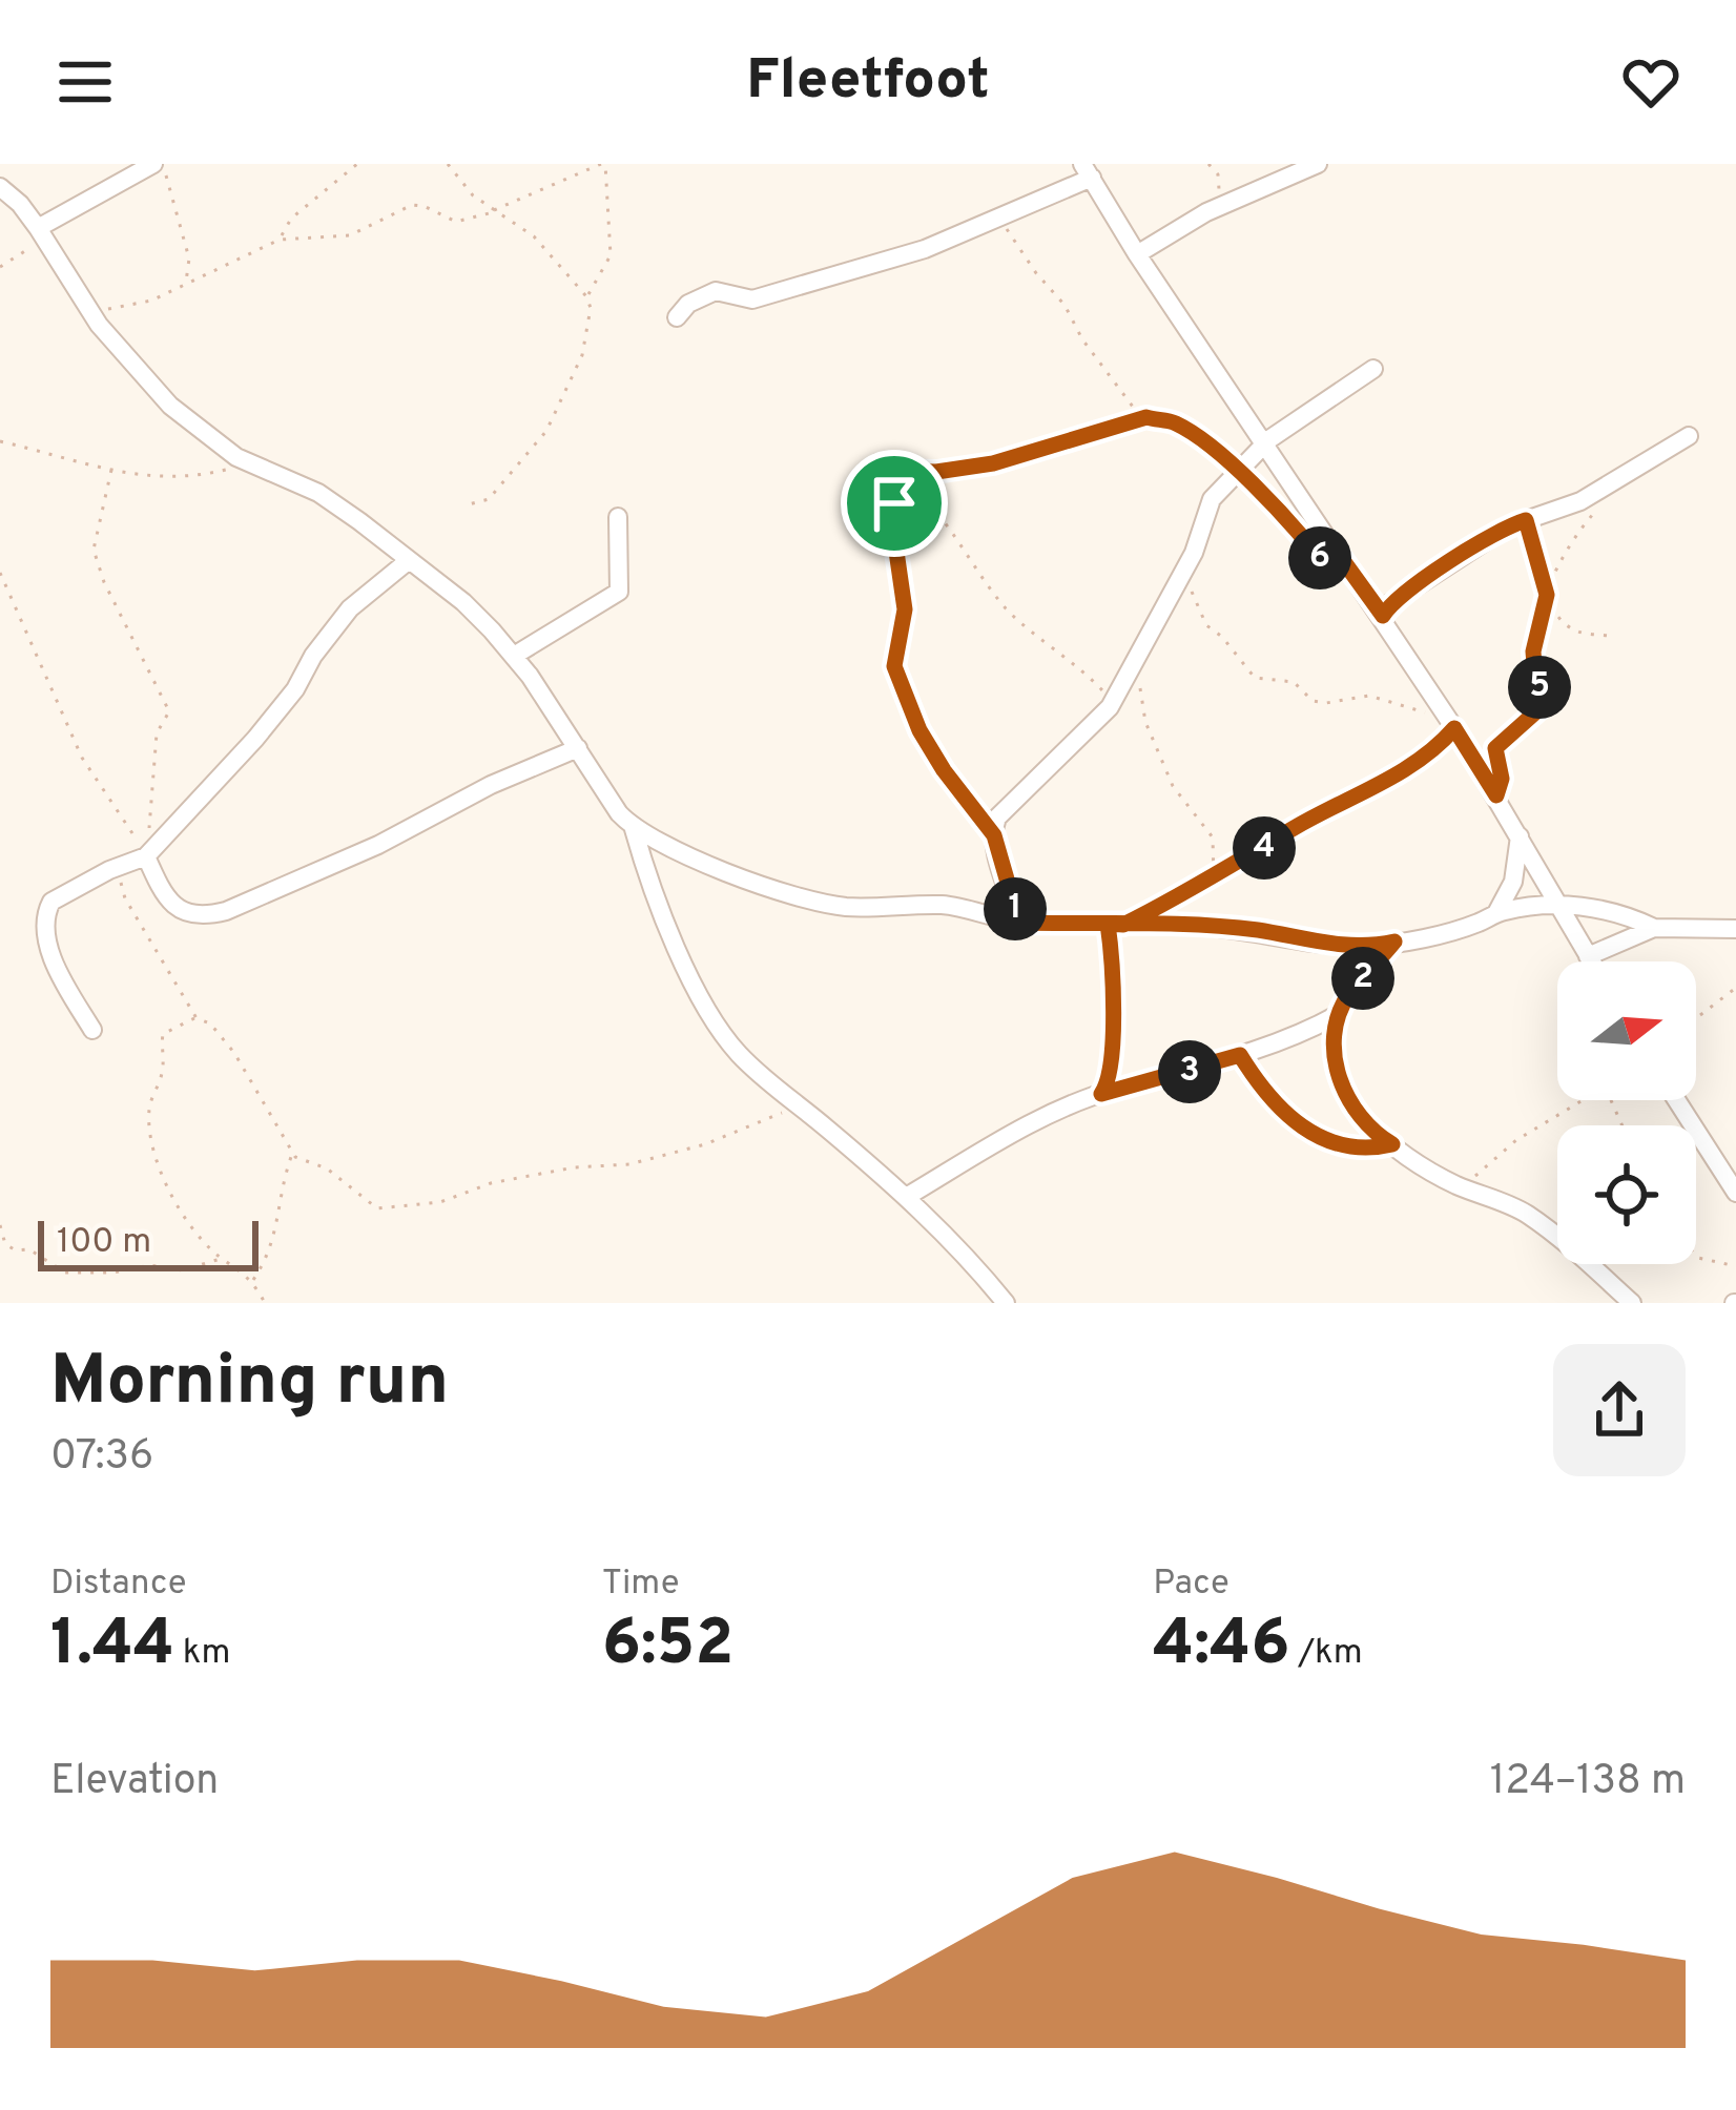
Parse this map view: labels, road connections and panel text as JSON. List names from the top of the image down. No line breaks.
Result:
{"scale_bar":"100 m","north":"right","page":{"header":"Fleetfoot","pins":["6","5","4","1","2","3"],"scale":"100 m","heading":["Morning run","07:36"],"stats":[["Distance","1.44 km"],["Time","6:52"],["Pace","4:46 /km"]],"chart":["Elevation","124–138 m"]}}
